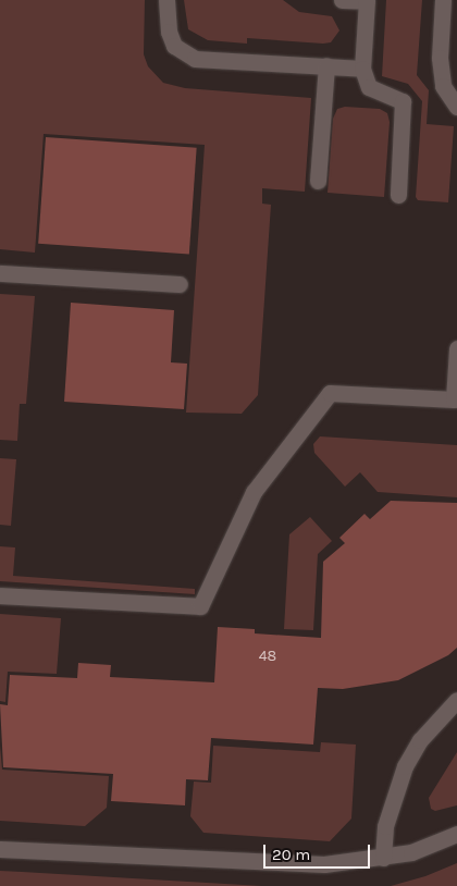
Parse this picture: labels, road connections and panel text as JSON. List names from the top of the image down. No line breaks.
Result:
{"house_numbers":["48"],"scale_bar":"20 m"}
